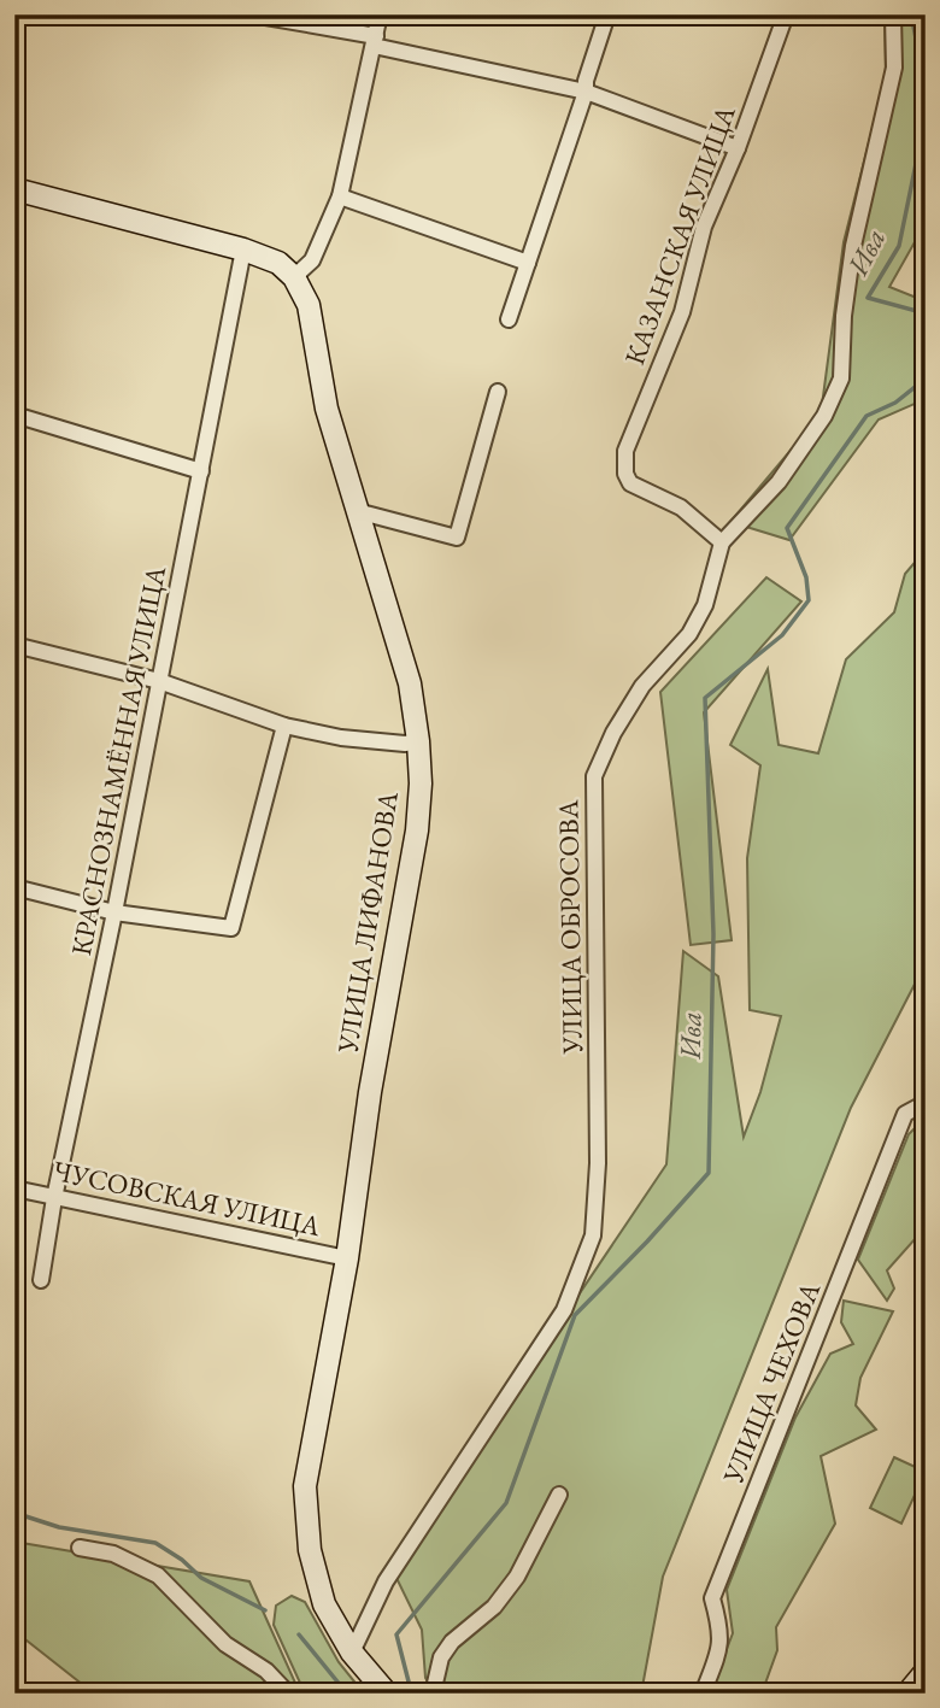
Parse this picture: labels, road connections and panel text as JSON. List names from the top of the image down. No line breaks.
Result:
{"streets":{"street":["КАЗАНСКАЯ УЛИЦА","КРАСНОЗНАМЁННАЯ УЛИЦА","УЛИЦА ЛИФАНОВА","УЛИЦА ОБРОСОВА","ЧУСОВСКАЯ УЛИЦА","УЛИЦА ЧЕХОВА"]},"crossings":[["КАЗАНСКАЯ УЛИЦА","УЛИЦА ОБРОСОВА"],["КРАСНОЗНАМЁННАЯ УЛИЦА","ЧУСОВСКАЯ УЛИЦА"],["УЛИЦА ЛИФАНОВА","УЛИЦА ОБРОСОВА"],["УЛИЦА ЛИФАНОВА","ЧУСОВСКАЯ УЛИЦА"]],"water":["Ива"]}
